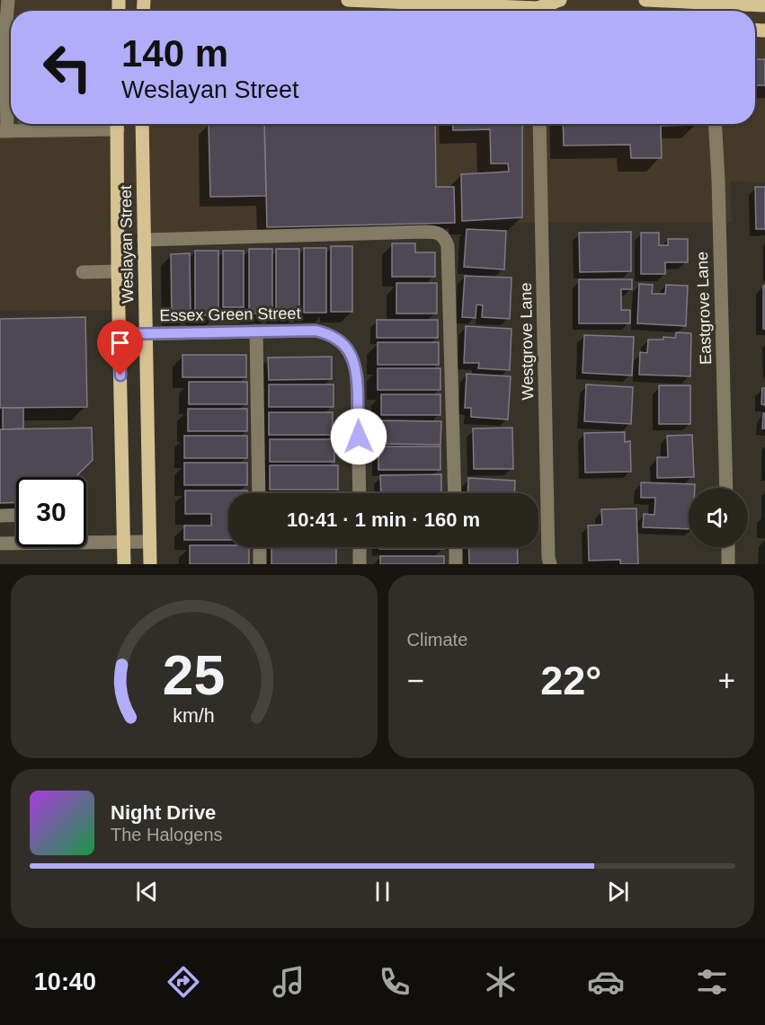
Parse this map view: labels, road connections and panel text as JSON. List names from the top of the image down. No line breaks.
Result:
{"streets":{"main road":["Weslayan Street"],"street":["Eastgrove Lane","Essex Green Street","Westgrove Lane"]},"crossings":[["Weslayan Street","Essex Green Street"]],"page":{"turn":["140 m","Weslayan Street"],"limit":"30","trip":"10:41 · 1 min · 160 m","tile":"Climate","heat":["−","22°","+"],"song":["Night Drive","The Halogens"],"tabs":"10:40","gauge":["25","km/h"]}}
